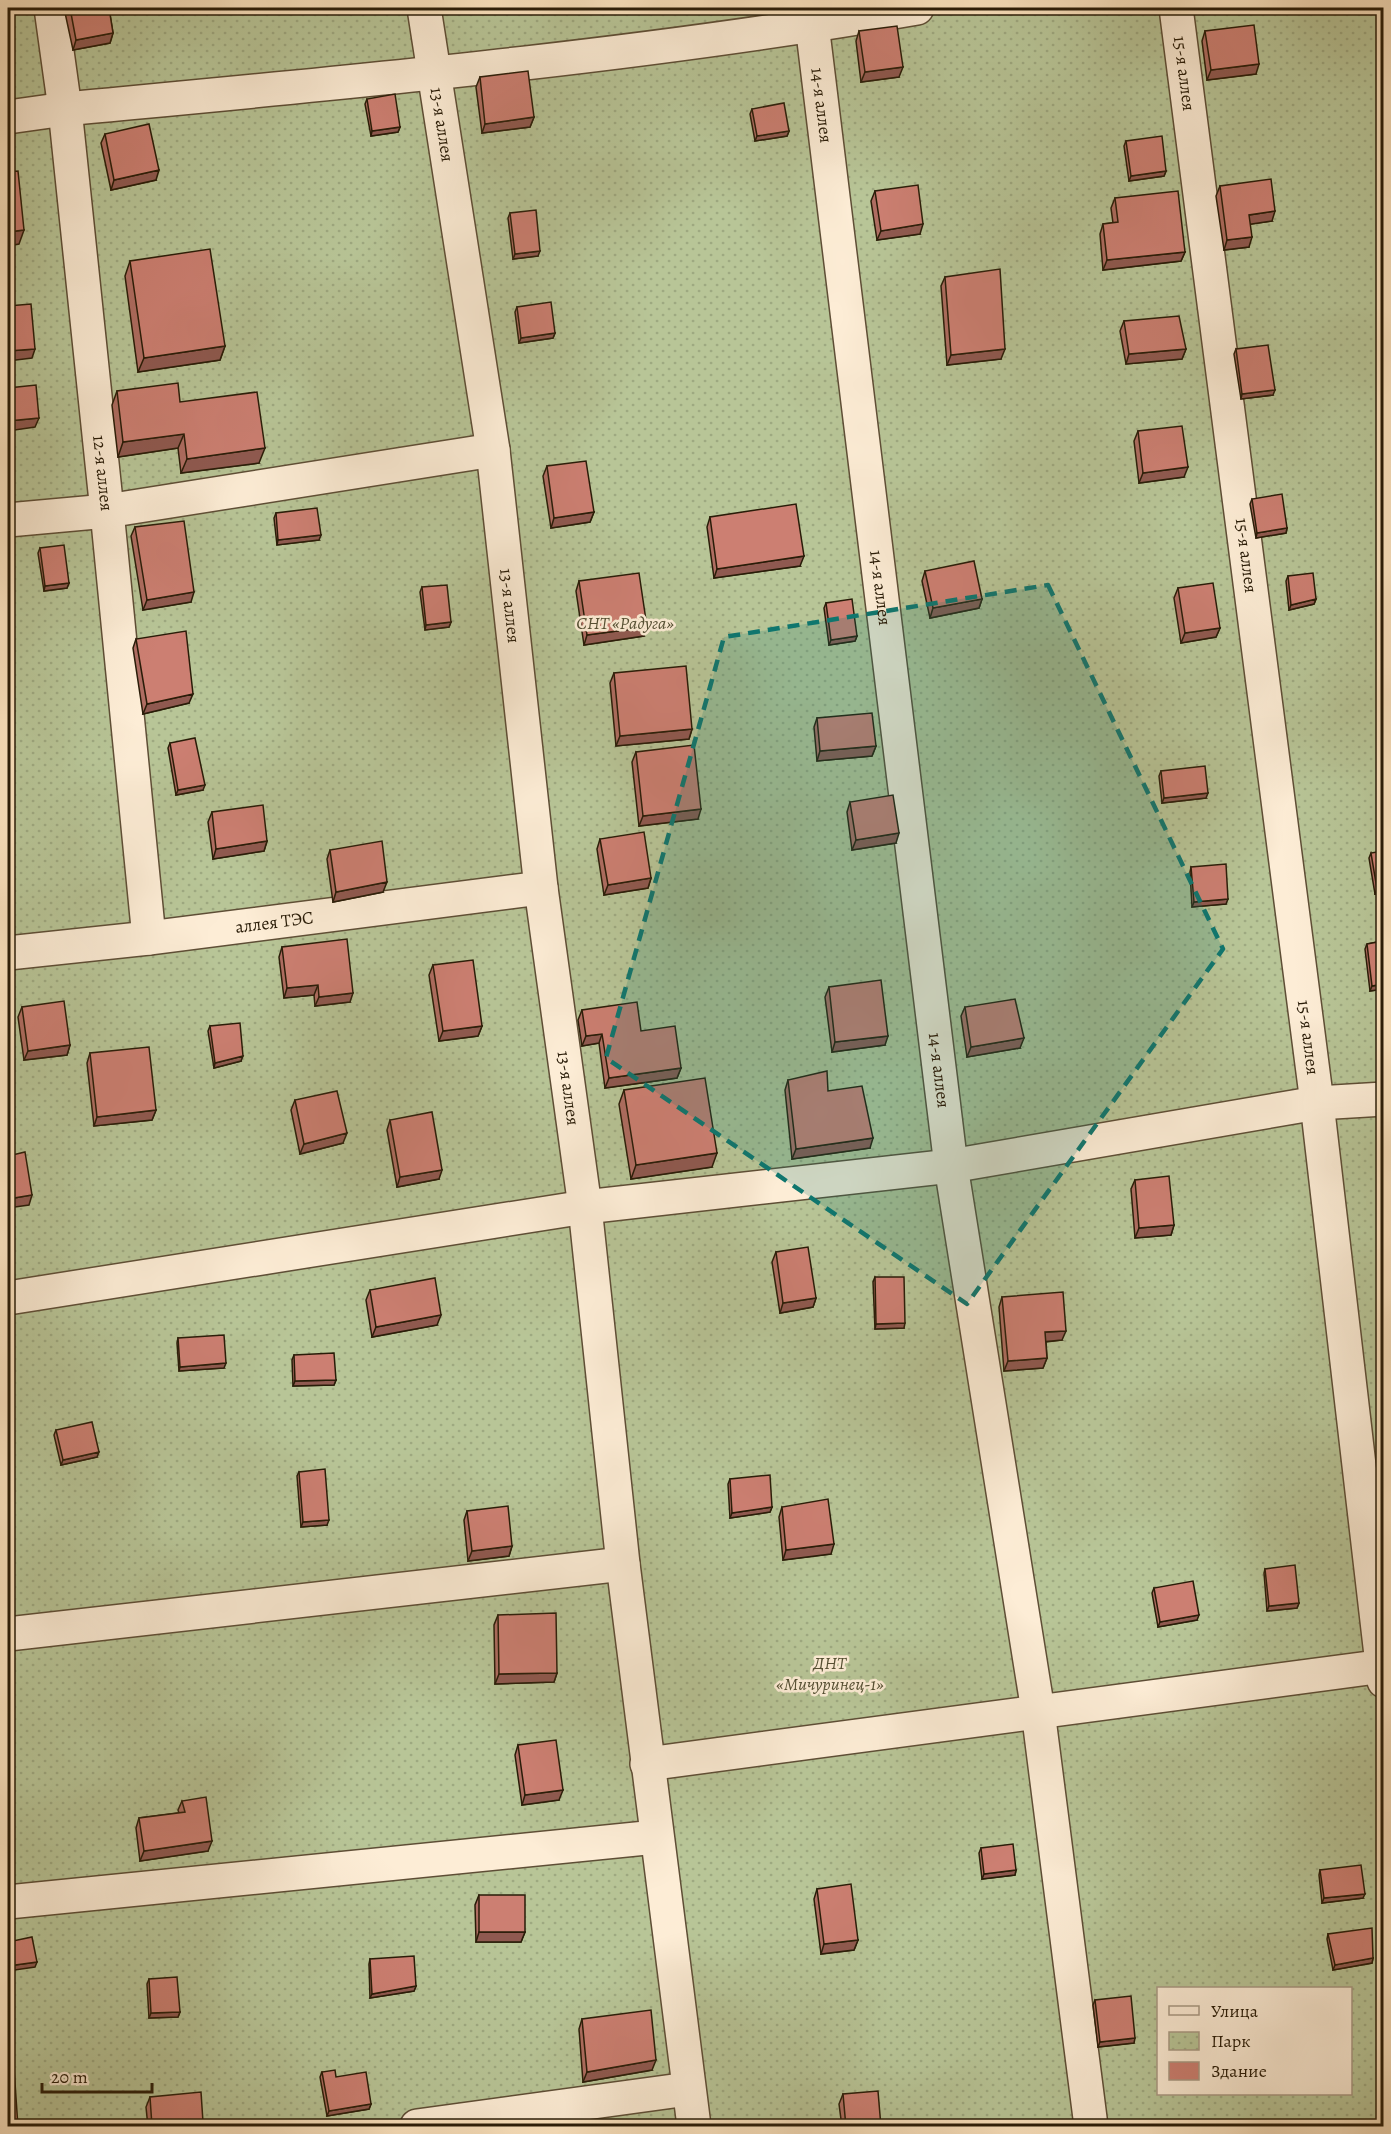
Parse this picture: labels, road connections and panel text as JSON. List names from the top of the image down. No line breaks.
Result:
{"streets":{"street":["15-я аллея","14-я аллея","13-я аллея","12-я аллея","аллея ТЭС"]},"crossings":[["13-я аллея","аллея ТЭС"],["12-я аллея","аллея ТЭС"]],"parks":["СНТ «Радуга»","ДНТ «Мичуринец-1»"],"legend":["Улица","Парк","Здание"],"scale_bar":"20 m"}
